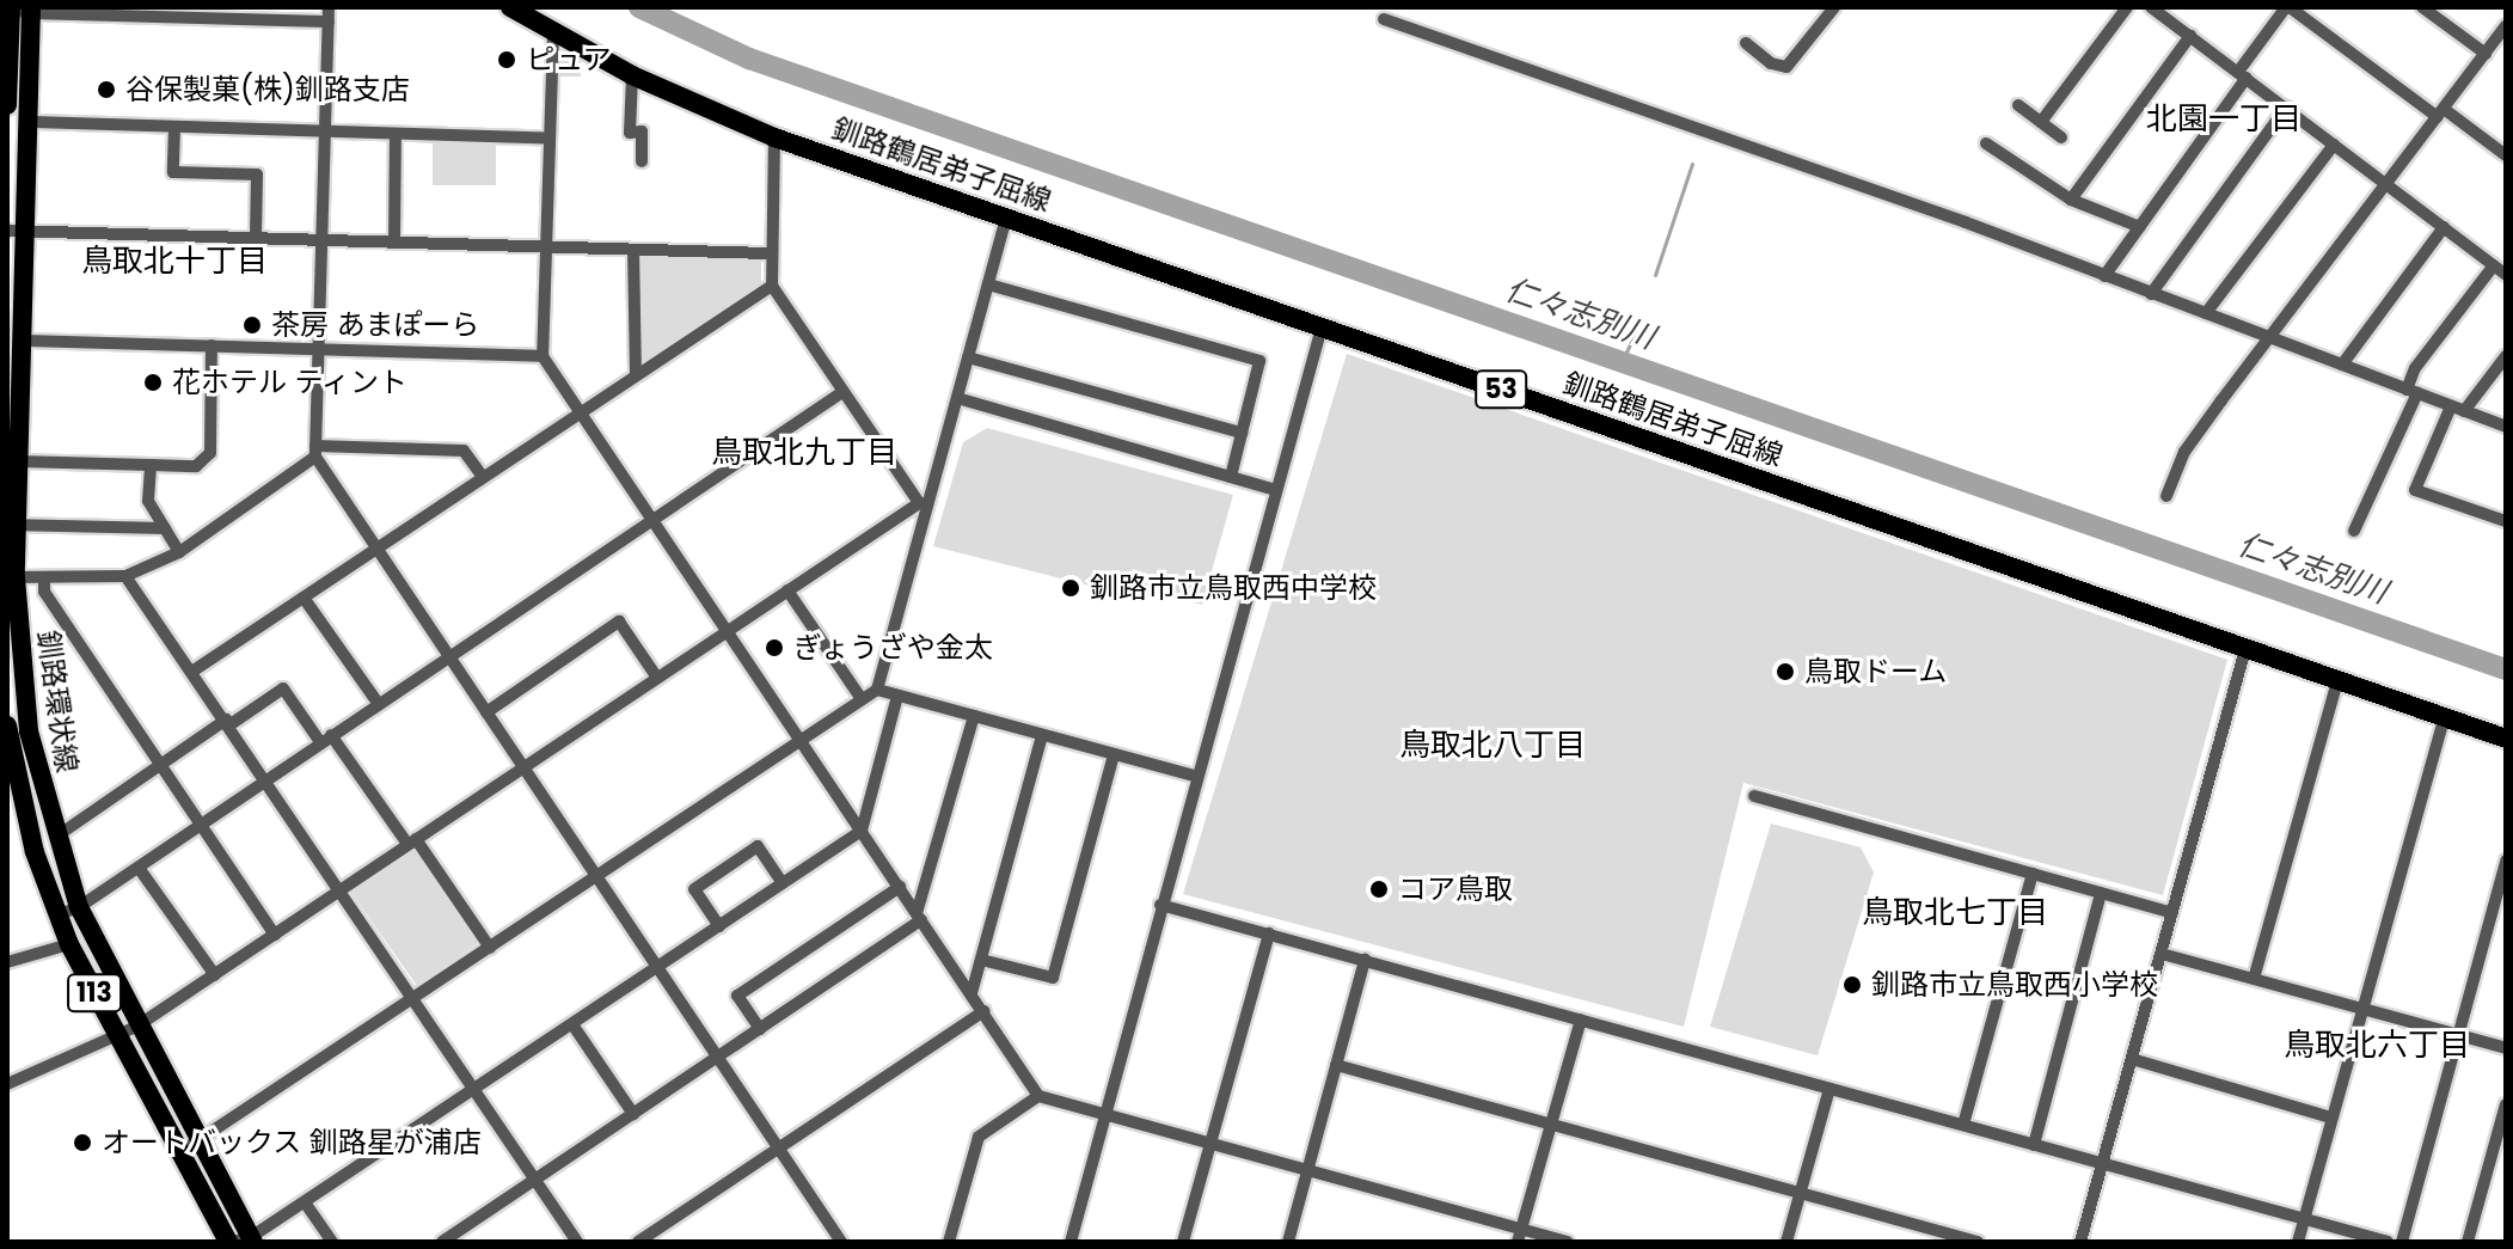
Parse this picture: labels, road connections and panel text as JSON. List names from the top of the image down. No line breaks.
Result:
{"streets":{"main road":["釧路鶴居弟子屈線","53","釧路環状線","113"]},"districts":["北園一丁目","鳥取北十丁目","鳥取北九丁目","鳥取北八丁目","鳥取北七丁目","鳥取北六丁目"],"water":["仁々志別川"],"places":["ピュア","谷保製菓(株)釧路支店","茶房 あまぽーら","花ホテル ティント","釧路市立鳥取西中学校","ぎょうざや金太","鳥取ドーム","コア鳥取","釧路市立鳥取西小学校","オートバックス 釧路星が浦店"]}
